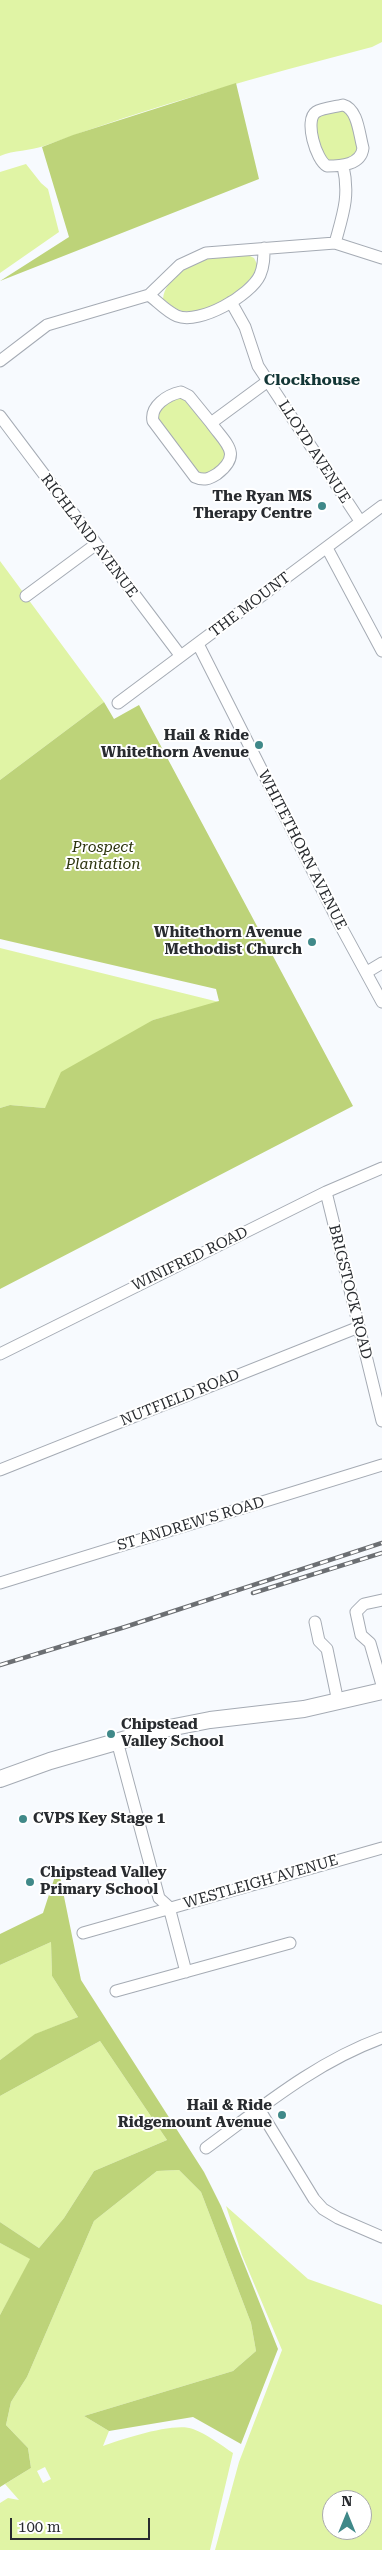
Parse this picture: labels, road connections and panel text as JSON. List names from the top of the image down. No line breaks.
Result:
{"streets":{"street":["LLOYD AVENUE","RICHLAND AVENUE","THE MOUNT","WHITETHORN AVENUE","WINIFRED ROAD","BRIGSTOCK ROAD","NUTFIELD ROAD","ST ANDREW'S ROAD","WESTLEIGH AVENUE"]},"crossings":[["LLOYD AVENUE","THE MOUNT"],["RICHLAND AVENUE","THE MOUNT"],["THE MOUNT","WHITETHORN AVENUE"],["WINIFRED ROAD","BRIGSTOCK ROAD"],["BRIGSTOCK ROAD","NUTFIELD ROAD"]],"districts":["Clockhouse"],"parks":["Prospect Plantation"],"places":["The Ryan MS Therapy Centre","Hail & Ride Whitethorn Avenue","Whitethorn Avenue Methodist Church","Chipstead Valley School","CVPS Key Stage 1","Chipstead Valley Primary School","Hail & Ride Ridgemount Avenue"],"scale_bar":"100 m","north":"top"}
